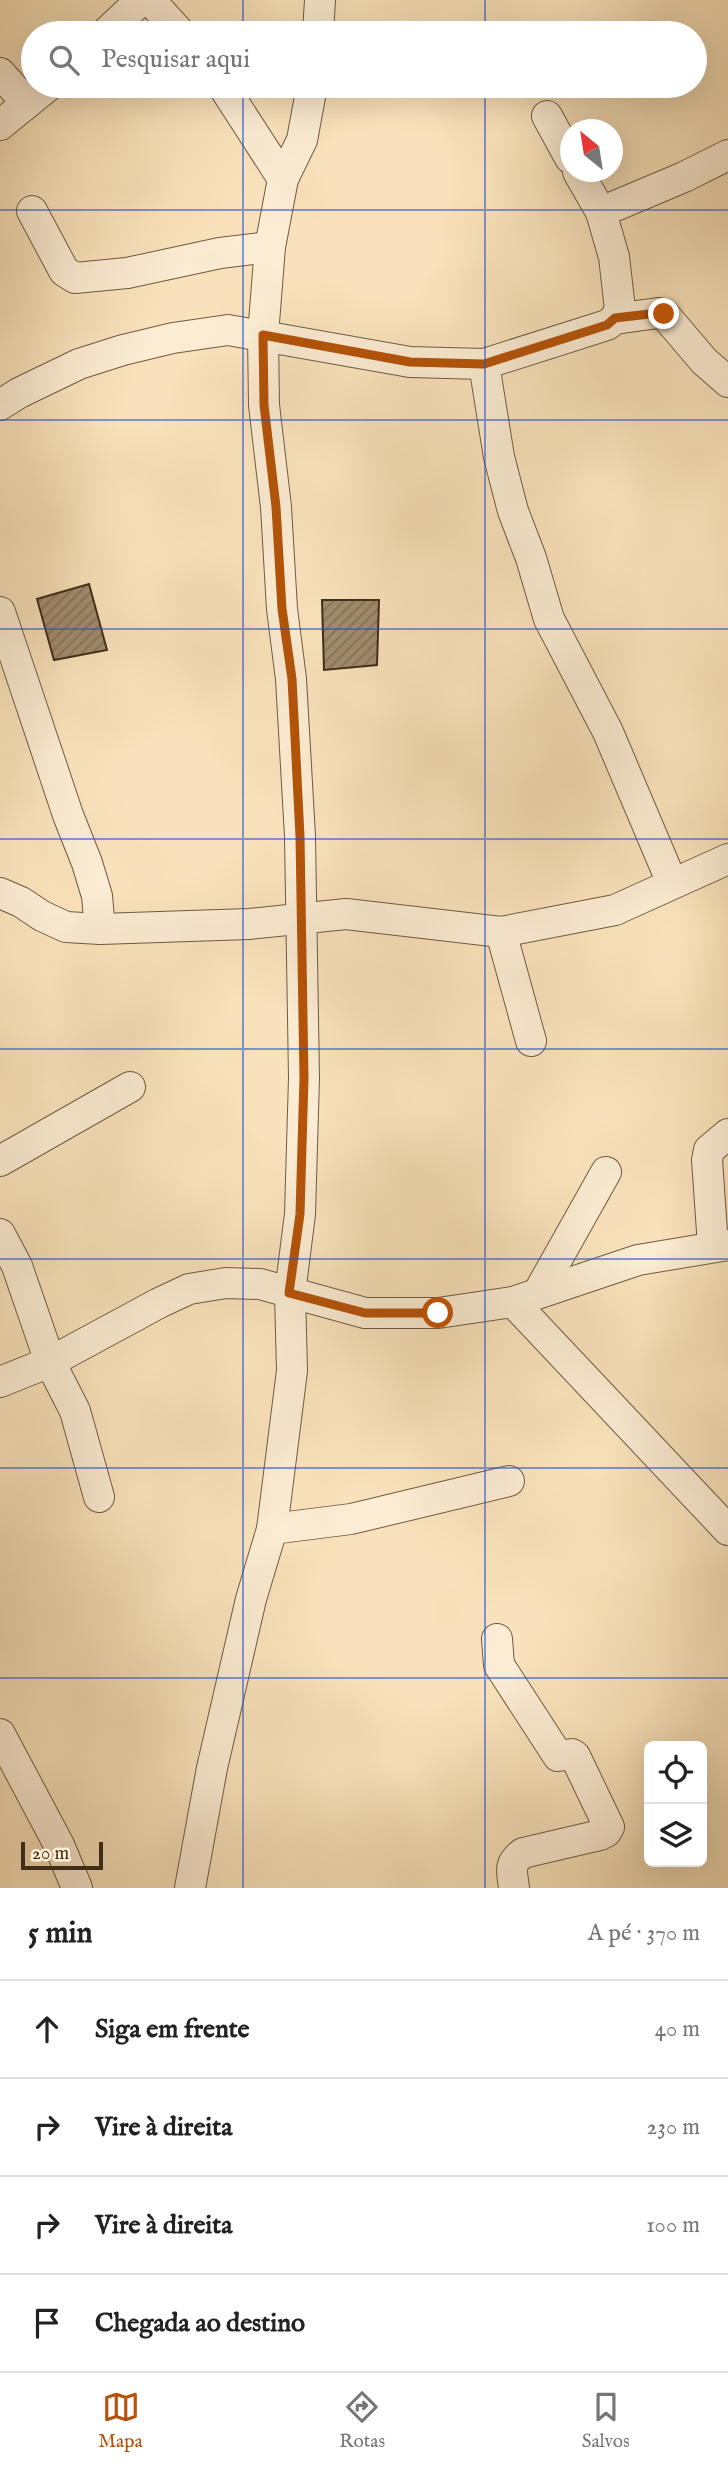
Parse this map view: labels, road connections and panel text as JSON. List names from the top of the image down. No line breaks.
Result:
{"scale_bar":"20 m","north":"top left","page":{"search":"Pesquisar aqui","scale":"20 m","heading":["5 min","A pé · 370 m"],"list":[["Siga em frente","40 m"],["Vire à direita","230 m"],["Vire à direita","100 m"],"Chegada ao destino"],"nav":["Mapa","Rotas","Salvos"]}}
